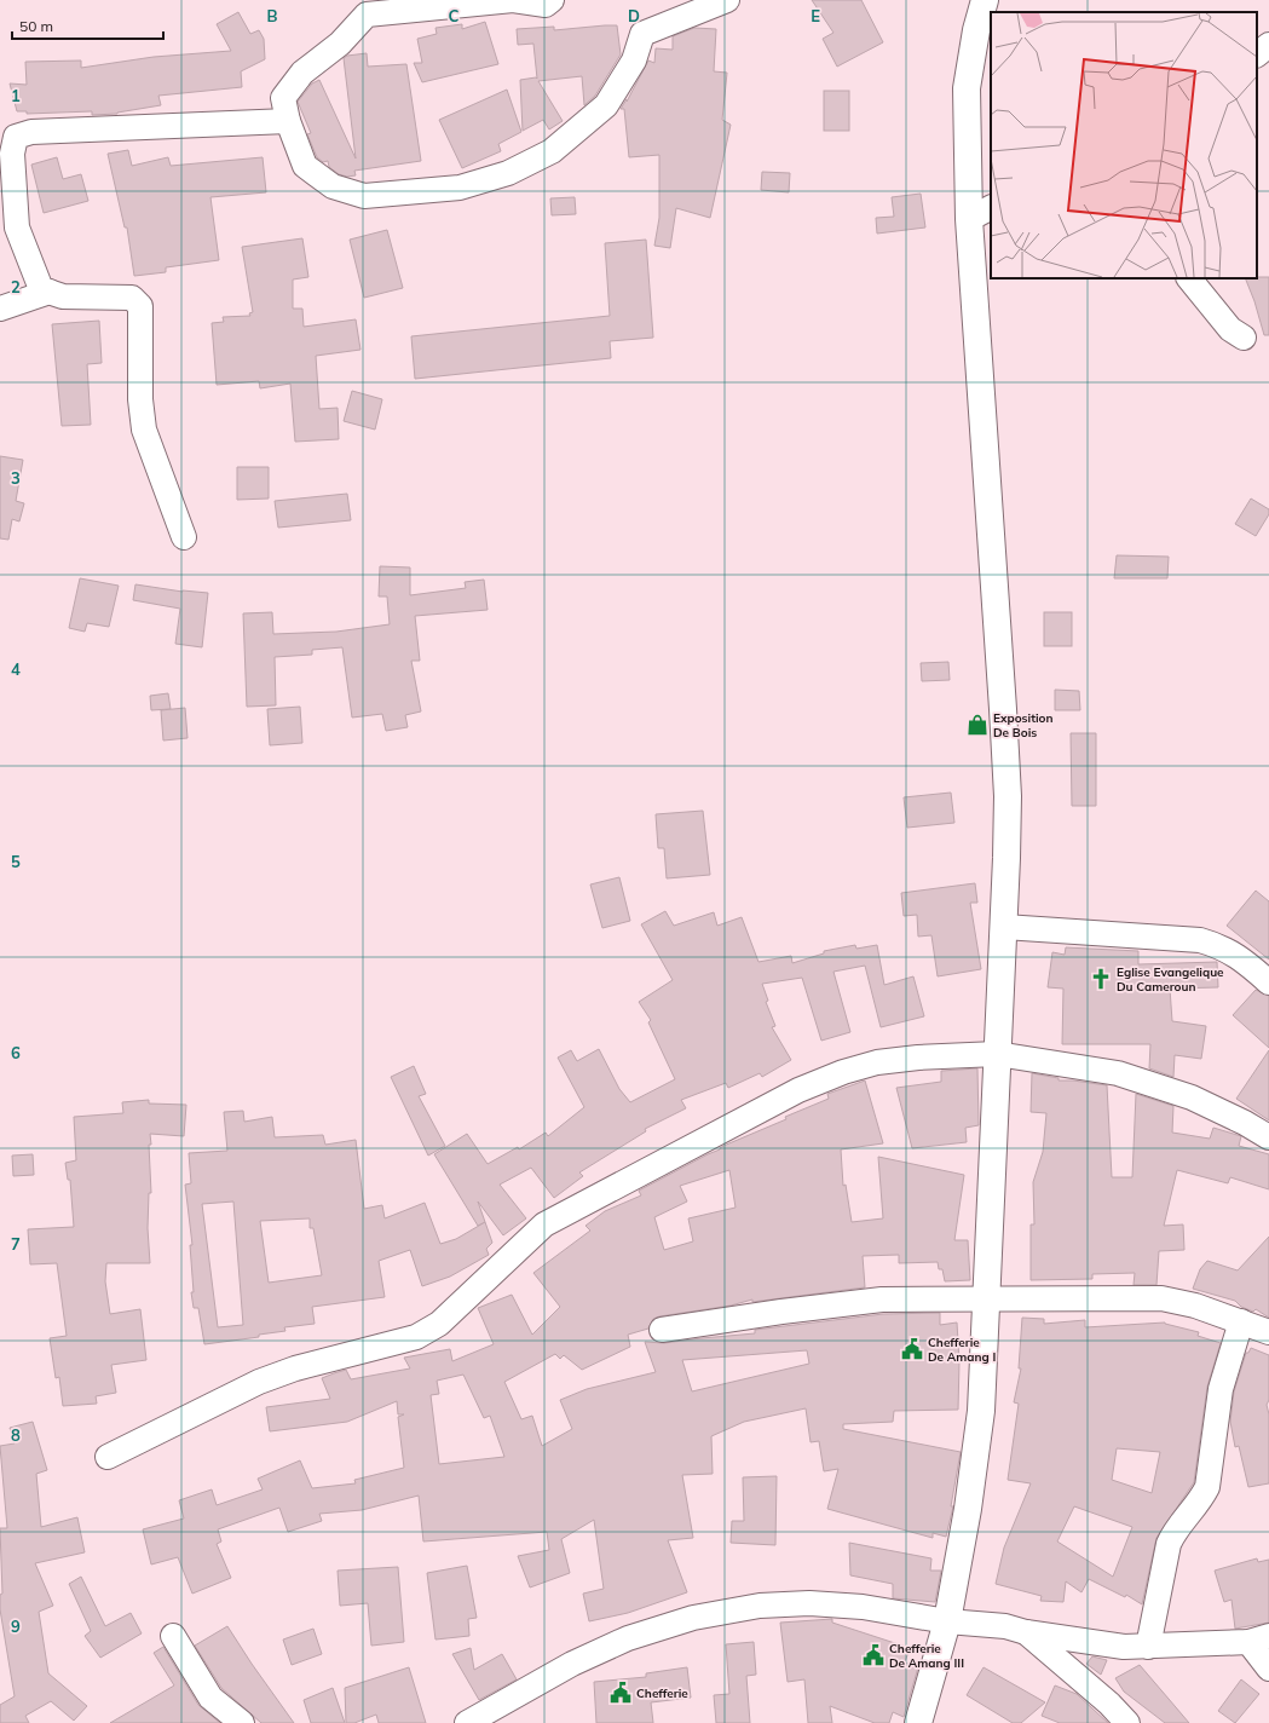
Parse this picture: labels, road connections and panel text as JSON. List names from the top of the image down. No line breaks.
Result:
{"places":{"shop":["Exposition De Bois"],"church":["Eglise Evangelique Du Cameroun"],"public building":["Chefferie De Amang I","Chefferie De Amang III","Chefferie"]},"scale_bar":"50 m","grid":{"columns":["B","C","D","E"],"rows":["1","2","3","4","5","6","7","8","9"]}}
